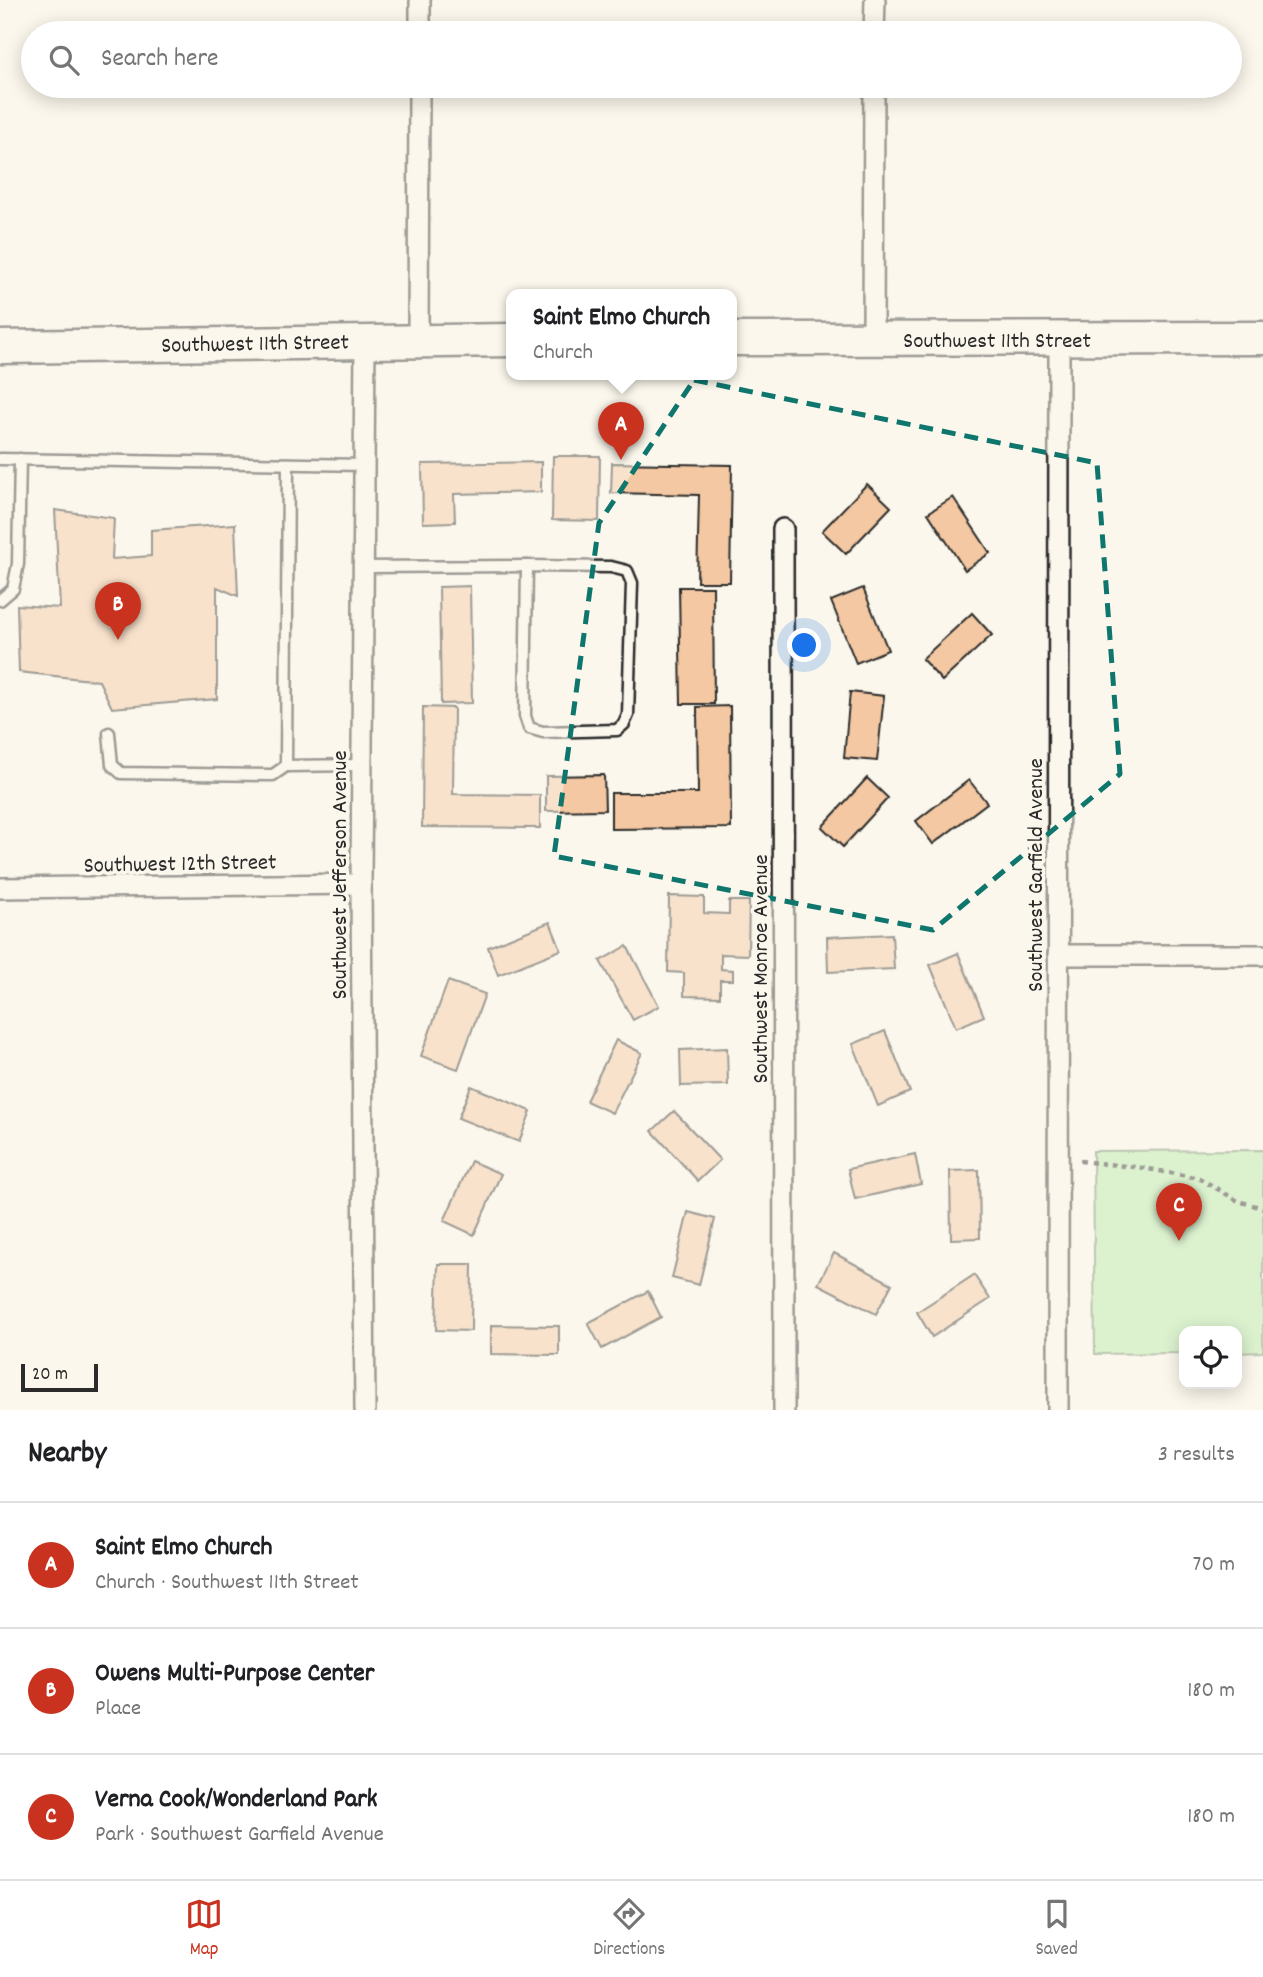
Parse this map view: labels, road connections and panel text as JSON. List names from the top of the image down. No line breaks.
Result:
{"streets":{"main road":["Southwest 11th Street"],"street":["Southwest 12th Street","Southwest Jefferson Avenue","Southwest Garfield Avenue","Southwest Monroe Avenue"]},"crossings":[["Southwest 11th Street","Southwest Jefferson Avenue"],["Southwest 11th Street","Southwest Garfield Avenue"],["Southwest 12th Street","Southwest Jefferson Avenue"]],"scale_bar":"20 m","page":{"search":"Search here","popup":["Saint Elmo Church","Church"],"pins":["A","B","C"],"scale":"20 m","heading":["Nearby","3 results"],"list":[{"mark":"A","name":"Saint Elmo Church","note":"Church · Southwest 11th Street","value":"70 m"},{"mark":"B","name":"Owens Multi-Purpose Center","note":"Place","value":"180 m"},{"mark":"C","name":"Verna Cook/Wonderland Park","note":"Park · Southwest Garfield Avenue","value":"180 m"}],"nav":["Map","Directions","Saved"]}}
